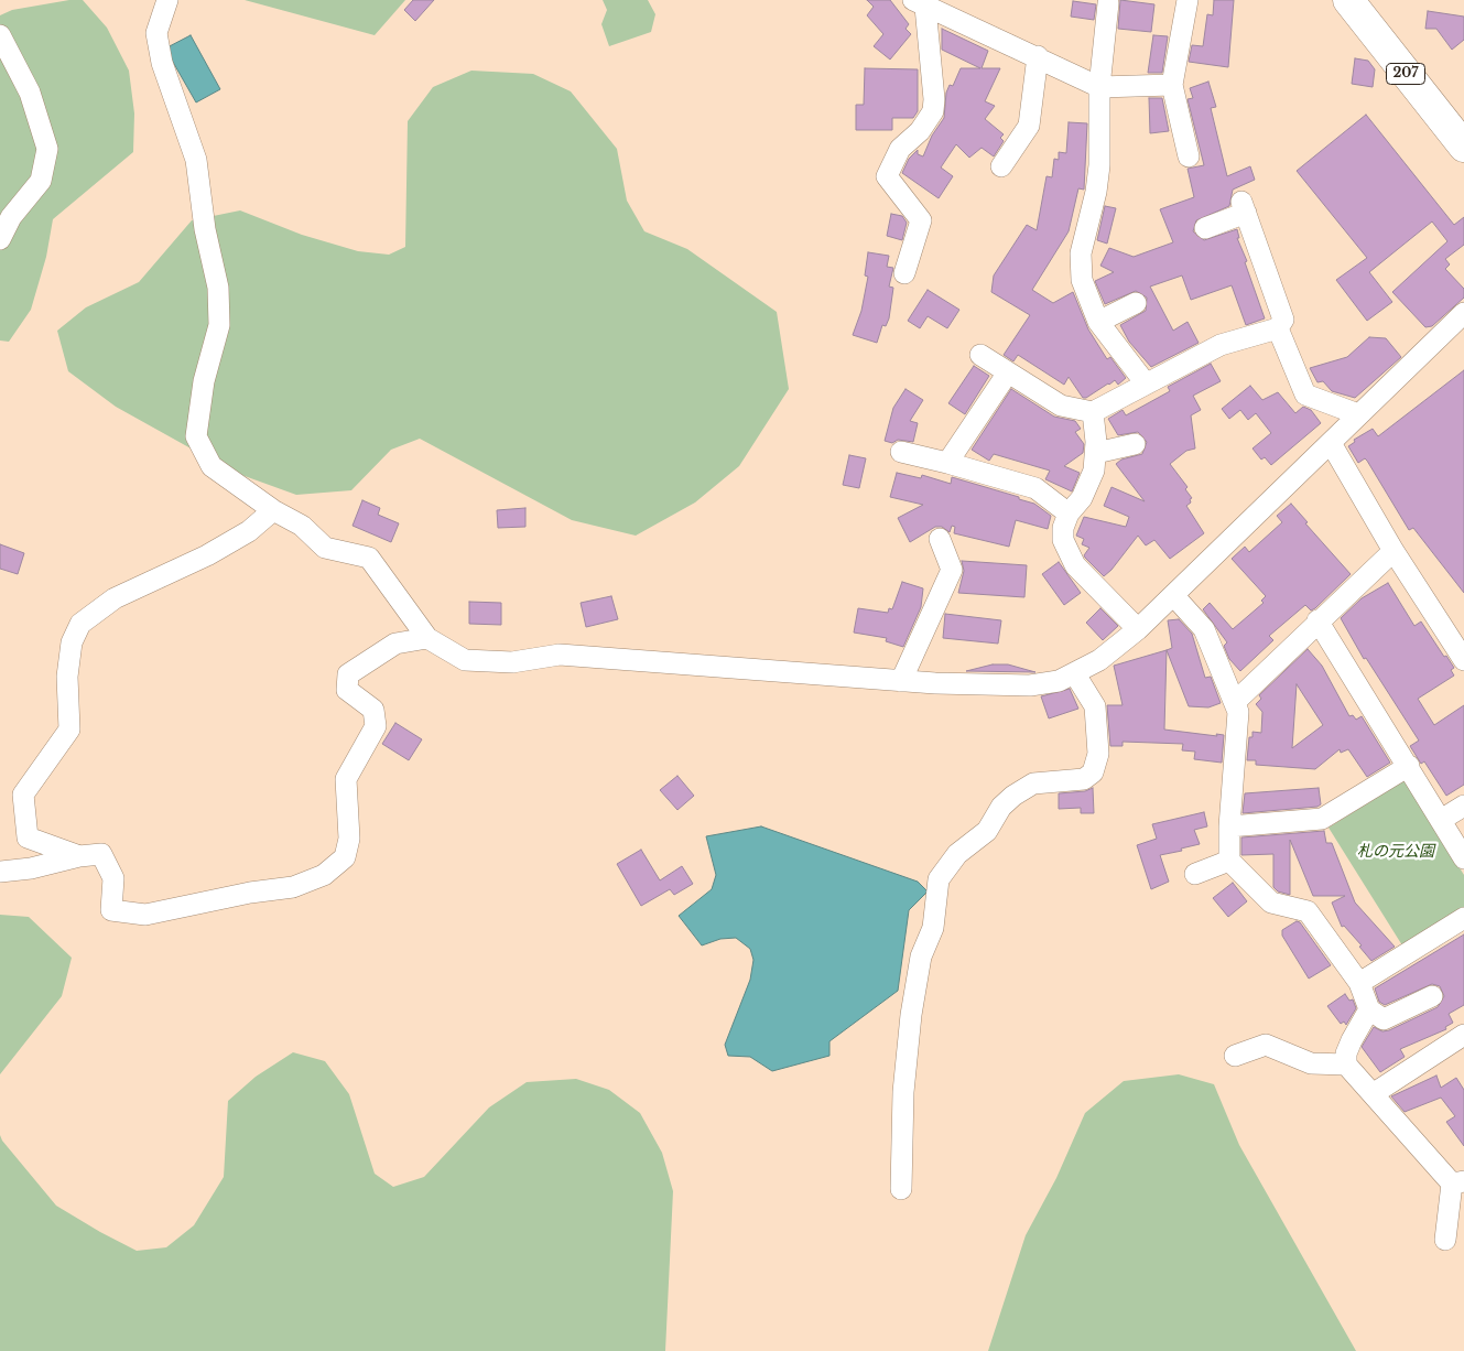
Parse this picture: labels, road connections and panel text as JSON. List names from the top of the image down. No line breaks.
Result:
{"streets":{"highway":["207"]},"parks":["札の元公園"]}
